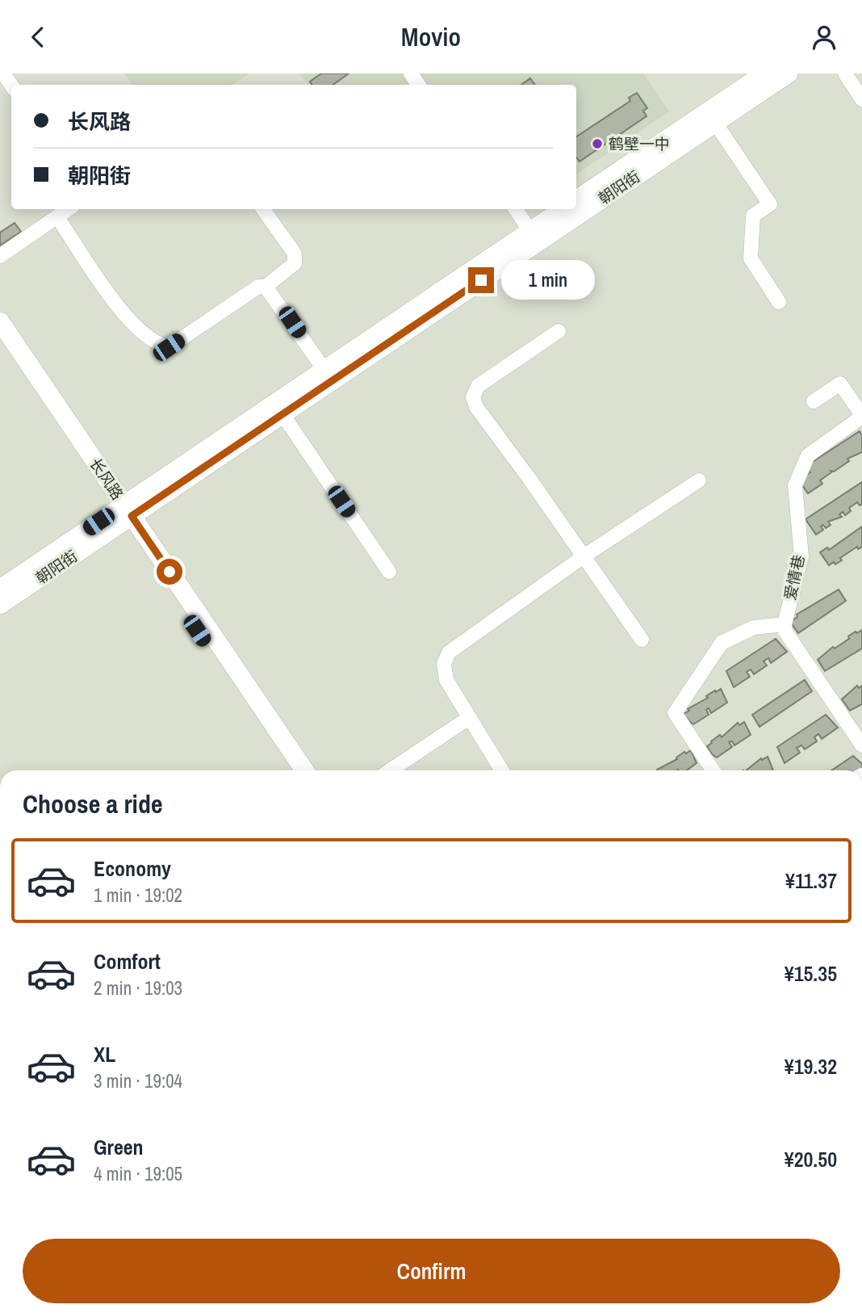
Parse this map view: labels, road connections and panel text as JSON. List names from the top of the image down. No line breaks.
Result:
{"streets":{"main road":["朝阳街","长风路"],"street":["爱情巷"]},"crossings":[["朝阳街","长风路"]],"places":["鹤壁一中"],"page":{"header":"Movio","banner":["长风路","朝阳街"],"bubble":"1 min","heading":"Choose a ride","list":[{"name":"Economy","note":"1 min · 19:02","value":"¥11.37"},{"name":"Comfort","note":"2 min · 19:03","value":"¥15.35"},{"name":"XL","note":"3 min · 19:04","value":"¥19.32"},{"name":"Green","note":"4 min · 19:05","value":"¥20.50"}],"buttons":"Confirm"}}
